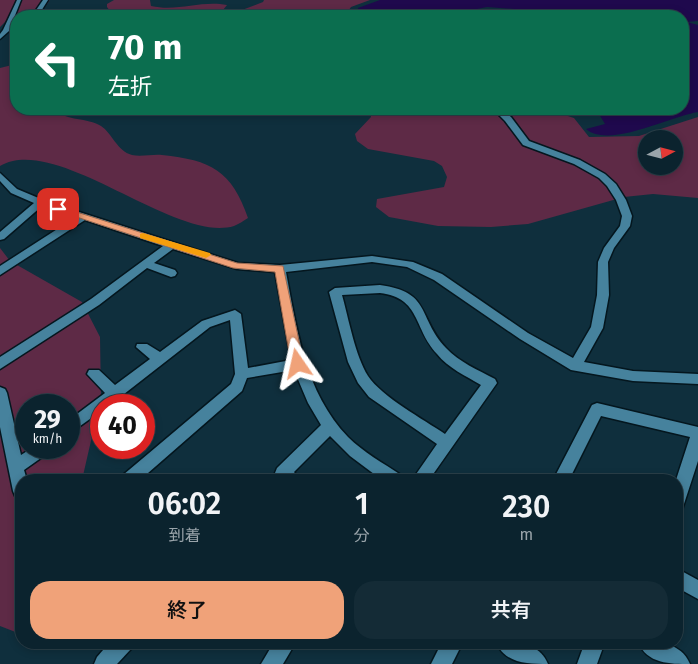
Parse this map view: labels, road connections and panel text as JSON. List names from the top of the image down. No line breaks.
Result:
{"north":"right","page":{"turn":["70 m","左折"],"speed":"29 km/h","limit":"40","eta":["06:02","到着","1","分","230","m"],"buttons":["終了","共有"]}}
